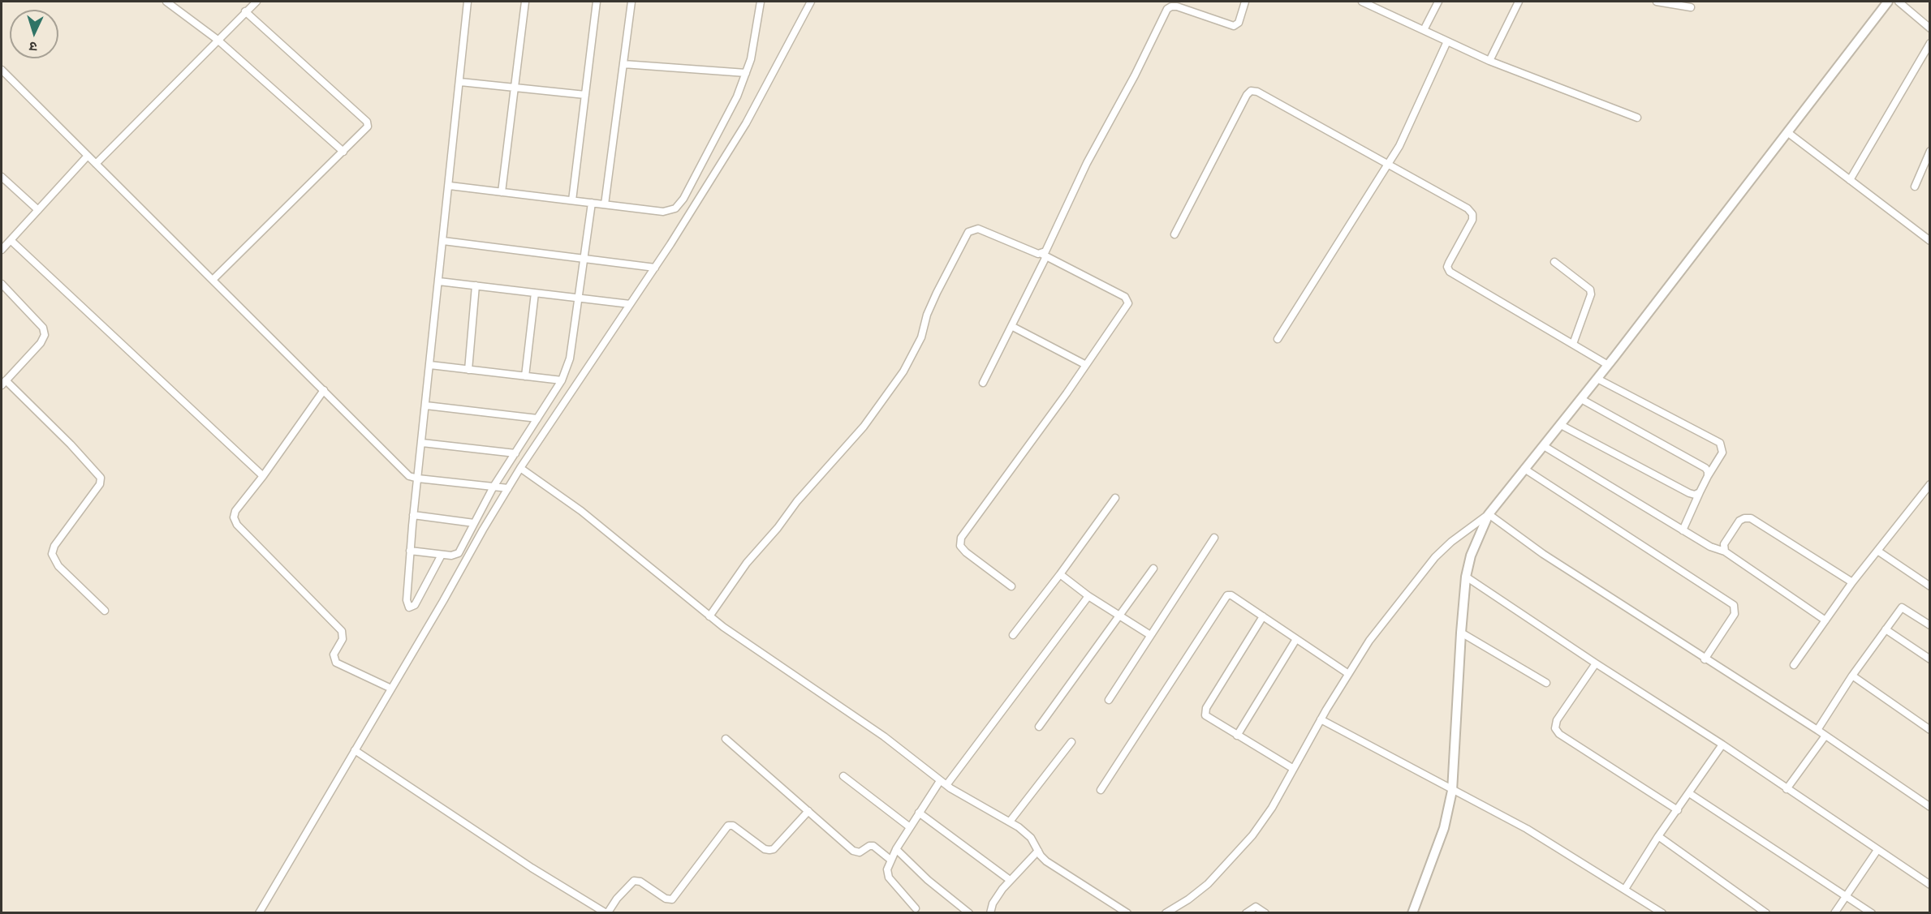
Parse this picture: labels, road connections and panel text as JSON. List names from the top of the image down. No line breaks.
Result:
{"north":"bottom"}
